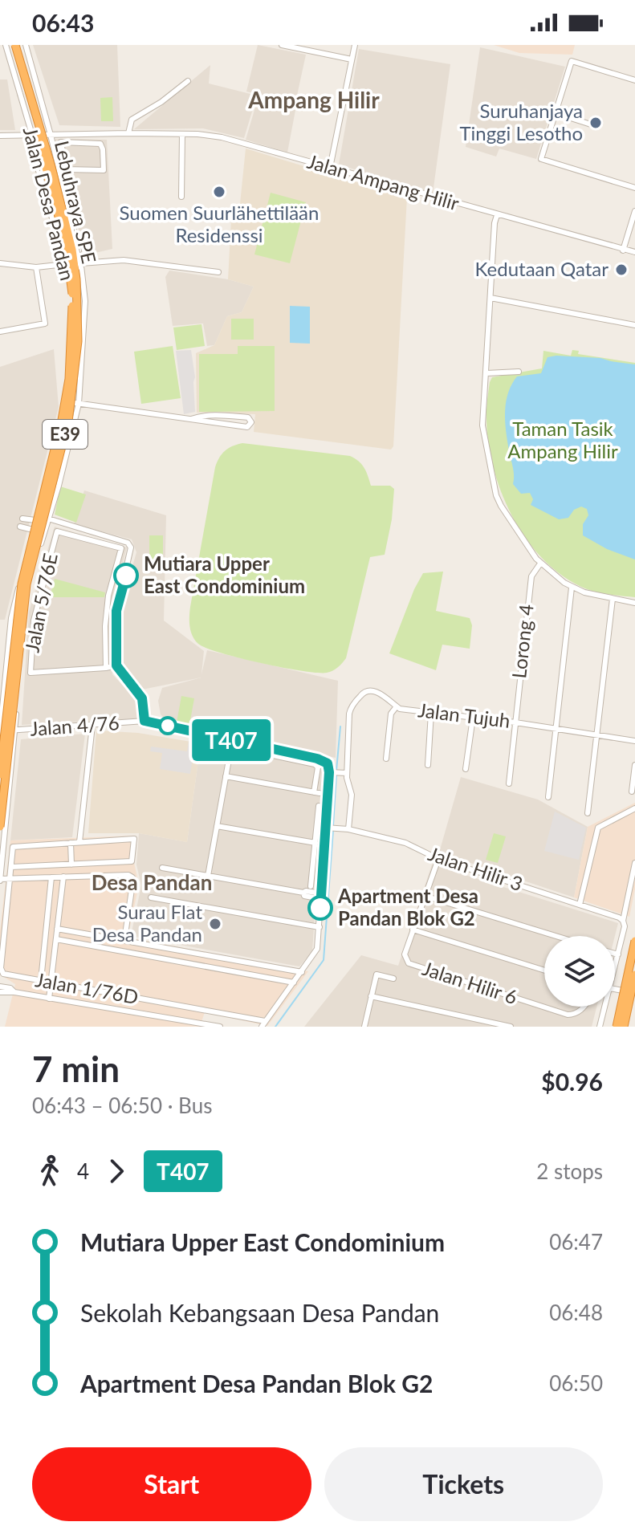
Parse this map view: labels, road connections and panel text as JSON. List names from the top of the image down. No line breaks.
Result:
{"streets":{"highway":["Lebuhraya SPE","E39"],"street":["Jalan Ampang Hilir","Jalan Desa Pandan","Jalan 5/76E","Lorong 4","Jalan Tujuh","Jalan 4/76","Jalan Hilir 3","Jalan Hilir 6","Jalan 1/76D"]},"crossings":[["Lebuhraya SPE","Jalan Desa Pandan"],["Jalan Desa Pandan","Jalan 4/76"],["Lorong 4","Jalan Tujuh"],["Jalan Hilir 3","Jalan Hilir 6"]],"districts":["Ampang Hilir","Desa Pandan"],"parks":["Taman Tasik Ampang Hilir"],"places":["Suruhanjaya Tinggi Lesotho","Suomen Suurlähettilään Residenssi","Kedutaan Qatar","Mutiara Upper East Condominium","Apartment Desa Pandan Blok G2","Surau Flat Desa Pandan"],"lines":["bus line T407"],"page":{"status":"06:43","on_map":"T407","heading":["7 min","06:43 – 06:50 · Bus","$0.96"],"legs":["4","T407","2 stops"],"list":[{"name":"Mutiara Upper East Condominium","value":"06:47"},{"name":"Sekolah Kebangsaan Desa Pandan","value":"06:48"},{"name":"Apartment Desa Pandan Blok G2","value":"06:50"}],"buttons":["Start","Tickets"]}}
